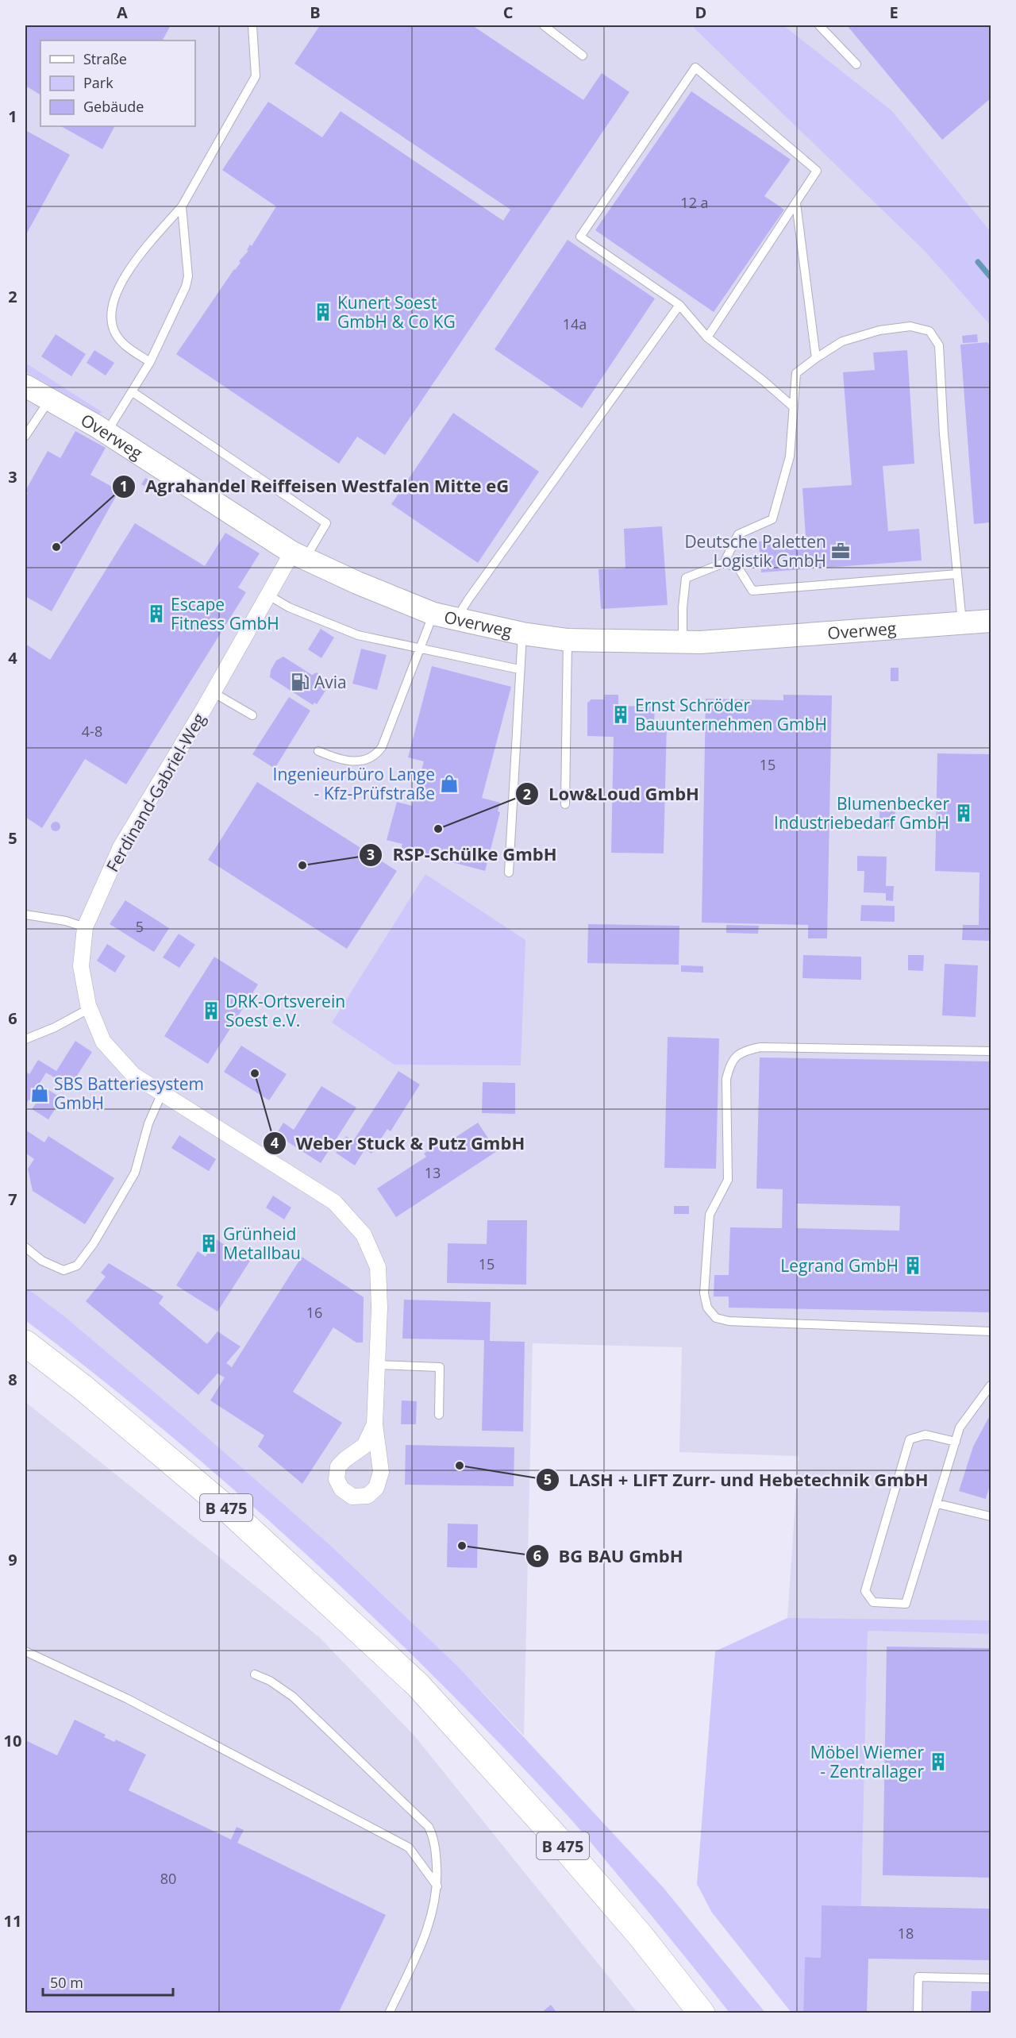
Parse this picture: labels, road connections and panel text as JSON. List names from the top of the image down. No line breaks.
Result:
{"streets":{"highway":["B 475"],"street":["Overweg","Ferdinand-Gabriel-Weg"]},"crossings":[["Overweg","Ferdinand-Gabriel-Weg"]],"places":{"building":["Kunert Soest GmbH & Co KG","Escape Fitness GmbH","Ernst Schröder Bauunternehmen GmbH","Blumenbecker Industriebedarf GmbH","DRK-Ortsverein Soest e.V.","Grünheid Metallbau","Legrand GmbH","Möbel Wiemer - Zentrallager"],"other":["Agrahandel Reiffeisen Westfalen Mitte eG","Low&Loud GmbH","RSP-Schülke GmbH","Weber Stuck & Putz GmbH","LASH + LIFT Zurr- und Hebetechnik GmbH","BG BAU GmbH"],"office":["Deutsche Paletten Logistik GmbH"],"fuel station":["Avia"],"shop":["Ingenieurbüro Lange - Kfz-Prüfstraße","SBS Batteriesystem GmbH"]},"house_numbers":["12 a","14a","4-8","15","5","13","15","16","80","18"],"legend":["Straße","Park","Gebäude"],"scale_bar":"50 m","grid":{"columns":["A","B","C","D","E"],"rows":["1","2","3","4","5","6","7","8","9","10","11"]}}
